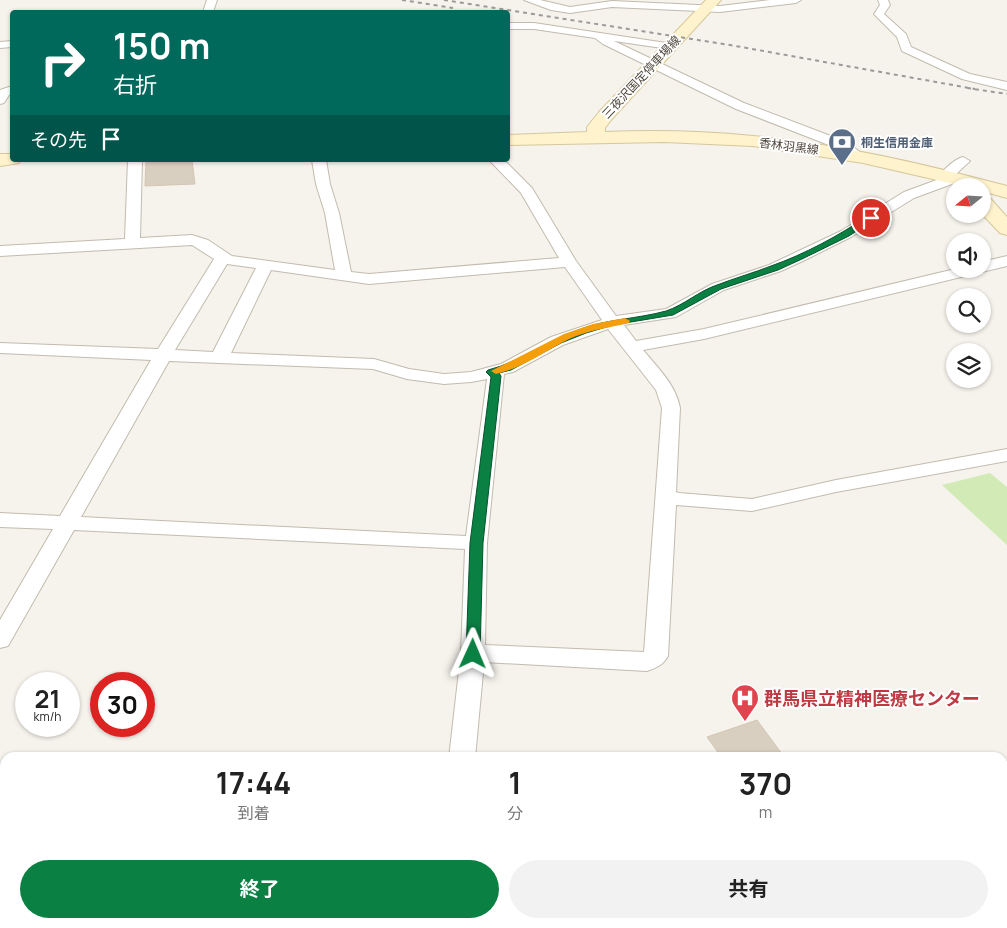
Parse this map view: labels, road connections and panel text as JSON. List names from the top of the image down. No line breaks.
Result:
{"streets":{"main road":["三夜沢国定停車場線","香林羽黒線"]},"crossings":[["三夜沢国定停車場線","香林羽黒線"]],"places":{"bank":["桐生信用金庫"],"hospital":["群馬県立精神医療センター"]},"north":"left","page":{"turn":["150 m","右折"],"then":"その先","speed":"21 km/h","limit":"30","eta":["17:44","到着","1","分","370","m"],"buttons":["終了","共有"]}}
